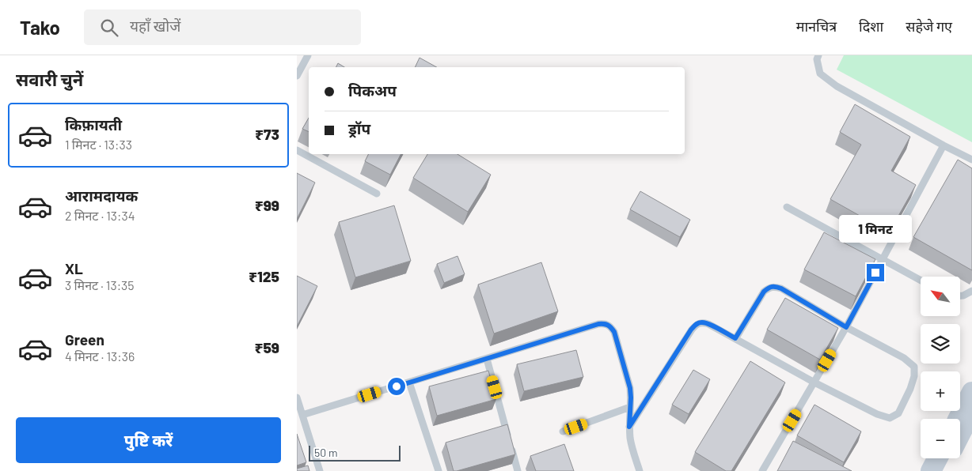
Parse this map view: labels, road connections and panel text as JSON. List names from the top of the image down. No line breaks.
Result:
{"scale_bar":"50 m","north":"top left","page":{"header":"Tako","search":"यहाँ खोजें","nav":["मानचित्र","दिशा","सहेजे गए"],"heading":"सवारी चुनें","banner":["पिकअप","ड्रॉप"],"list":[{"name":"किफ़ायती","note":"1 मिनट · 13:33","value":"₹73"},{"name":"आरामदायक","note":"2 मिनट · 13:34","value":"₹99"},{"name":"XL","note":"3 मिनट · 13:35","value":"₹125"},{"name":"Green","note":"4 मिनट · 13:36","value":"₹59"}],"bubble":"1 मिनट","map_buttons":["+","−"],"buttons":"पुष्टि करें","scale":"50 m"}}
